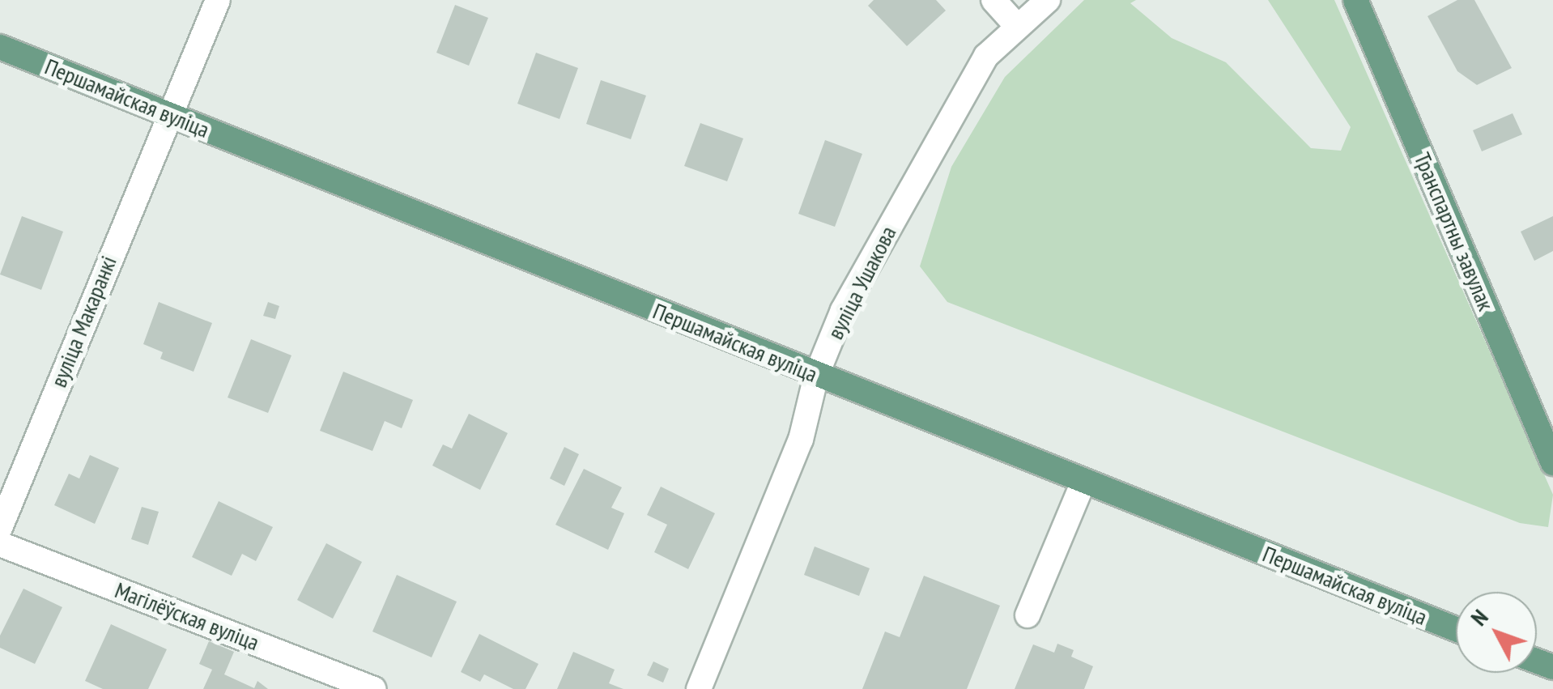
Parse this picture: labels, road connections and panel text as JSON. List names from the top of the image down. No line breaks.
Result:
{"streets":{"main road":["Першамайская вуліца","Транспартны завулак"],"street":["вуліца Ушакова","вуліца Макаранкі","Магілёўская вуліца"]},"crossings":[["Першамайская вуліца","вуліца Ушакова"],["Першамайская вуліца","вуліца Макаранкі"]],"north":"top left"}
